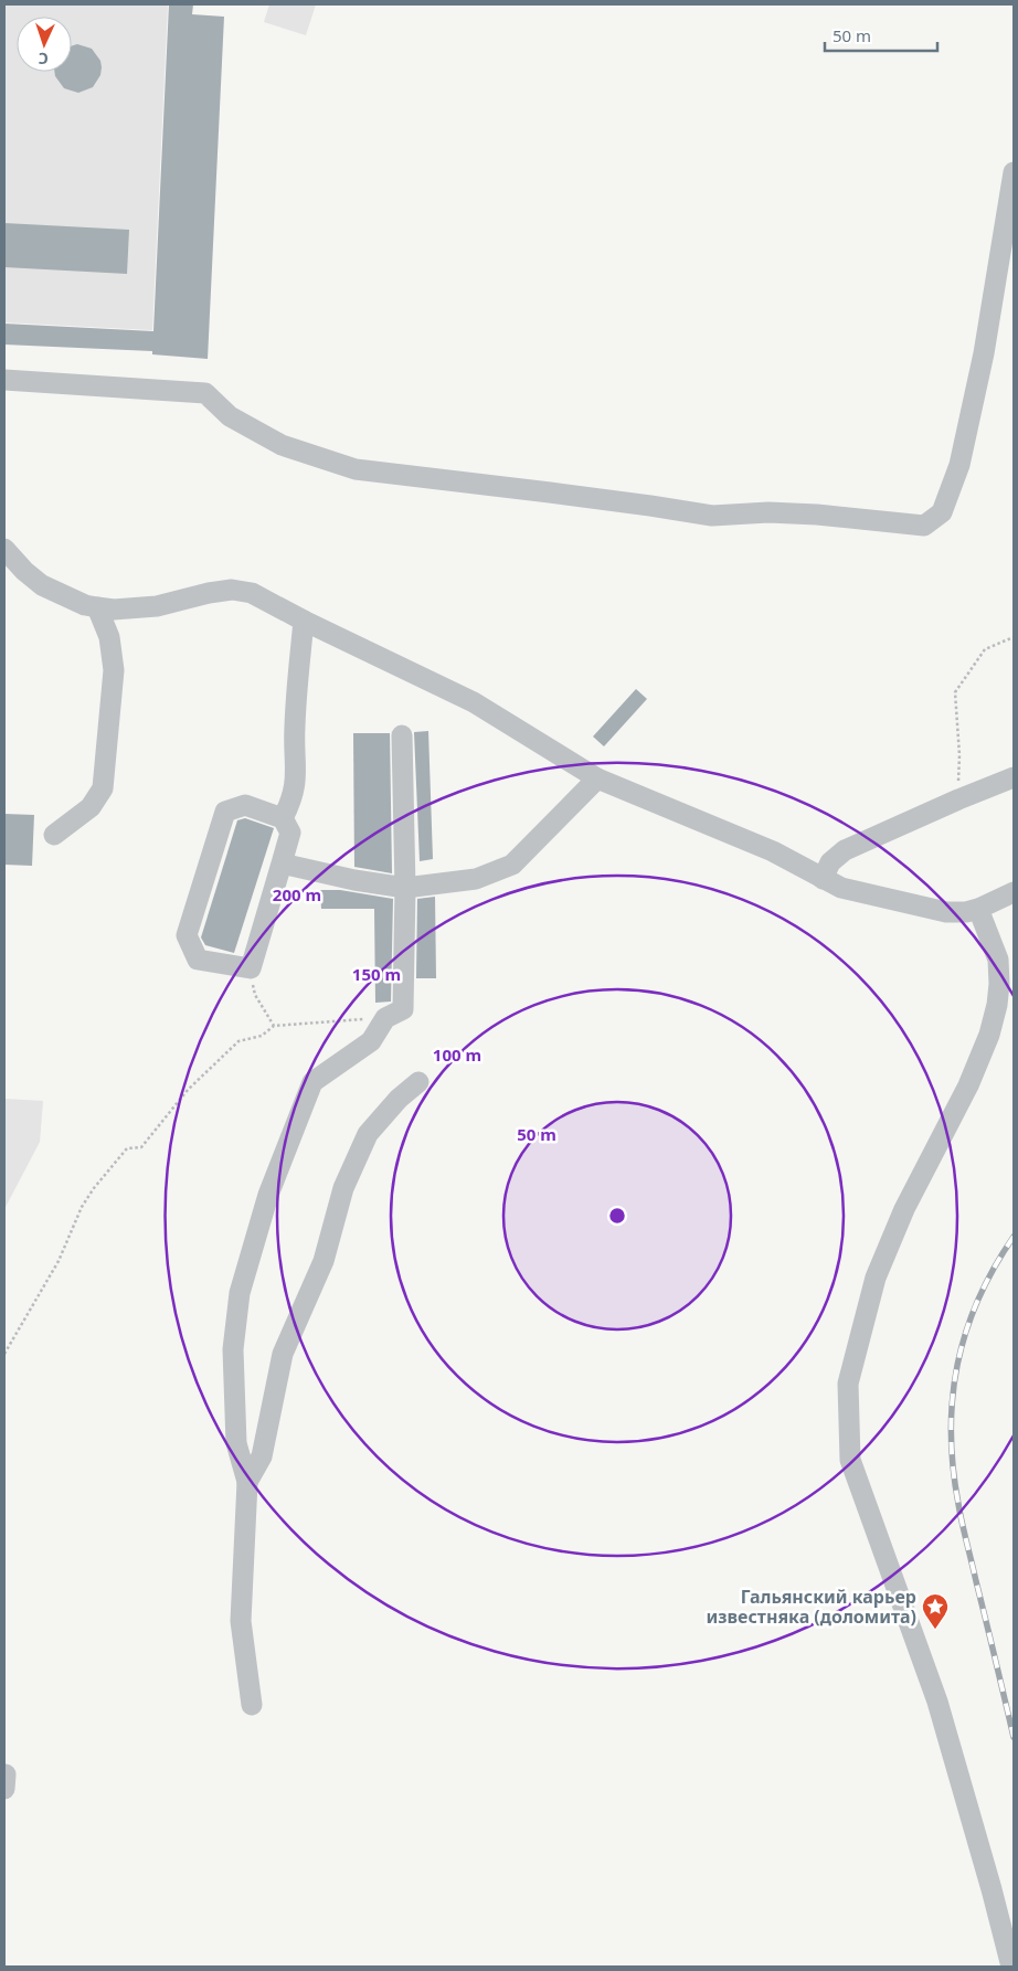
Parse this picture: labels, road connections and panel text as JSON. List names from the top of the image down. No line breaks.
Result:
{"places":{"place":["Гальянский карьер известняка (доломита)"]},"scale_bar":"50 m","north":"bottom","rings":["200 m","150 m","100 m","50 m"]}
